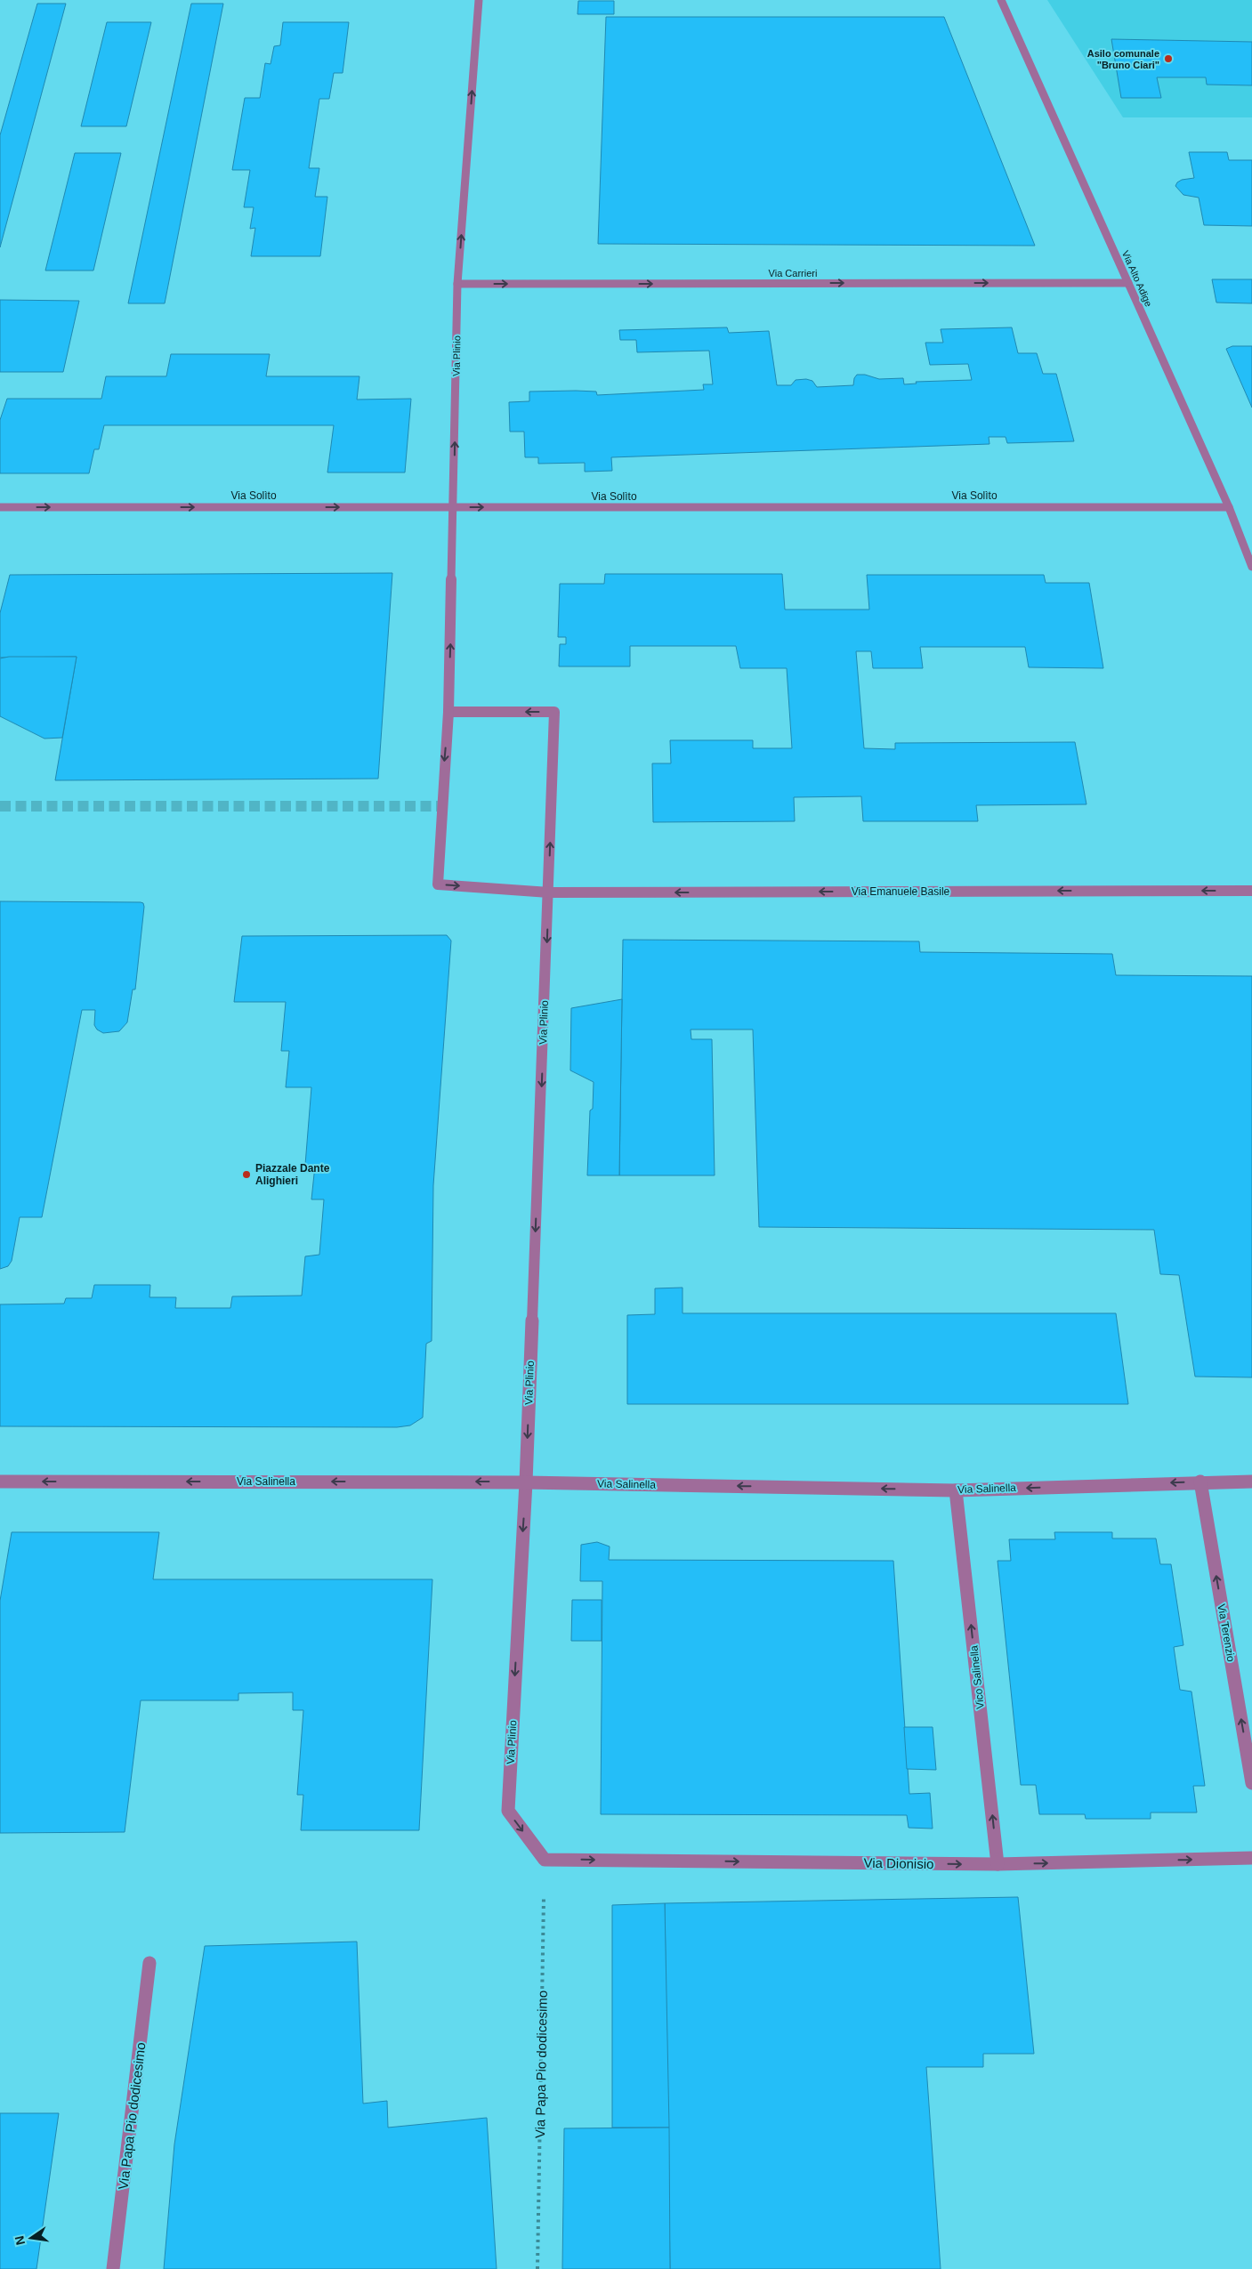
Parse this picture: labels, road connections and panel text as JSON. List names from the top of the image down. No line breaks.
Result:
{"streets":{"street":["Via Carrieri","Via Alto Adige","Via Plinio","Via Solìto","Via Emanuele Basile","Via Salinella","Via Terenzio","Vico Salinella","Via Dionisio","Via Papa Pio dodicesimo"]},"crossings":[["Via Carrieri","Via Alto Adige"],["Via Carrieri","Via Plinio"],["Via Alto Adige","Via Solìto"],["Via Plinio","Via Solìto"],["Via Plinio","Via Emanuele Basile"],["Via Plinio","Via Salinella"],["Via Plinio","Via Dionisio"],["Via Plinio","Via Papa Pio dodicesimo"],["Via Salinella","Via Terenzio"],["Via Salinella","Vico Salinella"],["Vico Salinella","Via Dionisio"],["Via Dionisio","Via Papa Pio dodicesimo"]],"one_way":["Via Carrieri","Via Solìto","Via Emanuele Basile","Via Salinella","Via Terenzio","Vico Salinella","Via Dionisio"],"places":["Asilo comunale \"Bruno Ciari\"","Piazzale Dante Alighieri"],"north":"left"}
